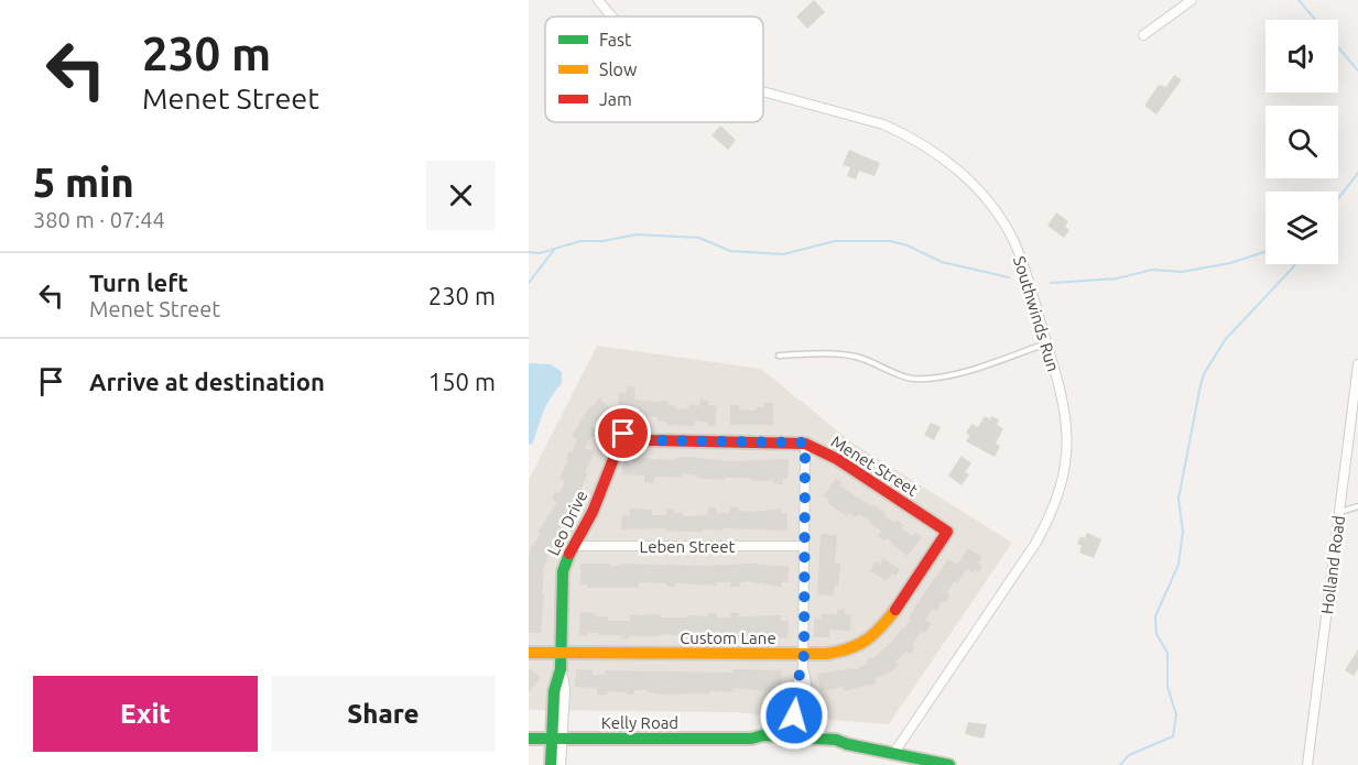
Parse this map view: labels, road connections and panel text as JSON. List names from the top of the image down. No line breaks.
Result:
{"streets":{"street":["Southwinds Run","Menet Street","Leo Drive","Leben Street","Holland Road","Custom Lane","Kelly Road"]},"crossings":[["Southwinds Run","Kelly Road"],["Menet Street","Leo Drive"],["Menet Street","Custom Lane"],["Leo Drive","Leben Street"],["Leo Drive","Custom Lane"],["Leo Drive","Kelly Road"]],"legend":["Fast","Slow","Jam"],"page":{"turn":["230 m","Menet Street"],"heading":["5 min","380 m · 07:44"],"list":[{"name":"Turn left","note":"Menet Street","value":"230 m"},{"name":"Arrive at destination","value":"150 m"}],"buttons":["Exit","Share"]}}
